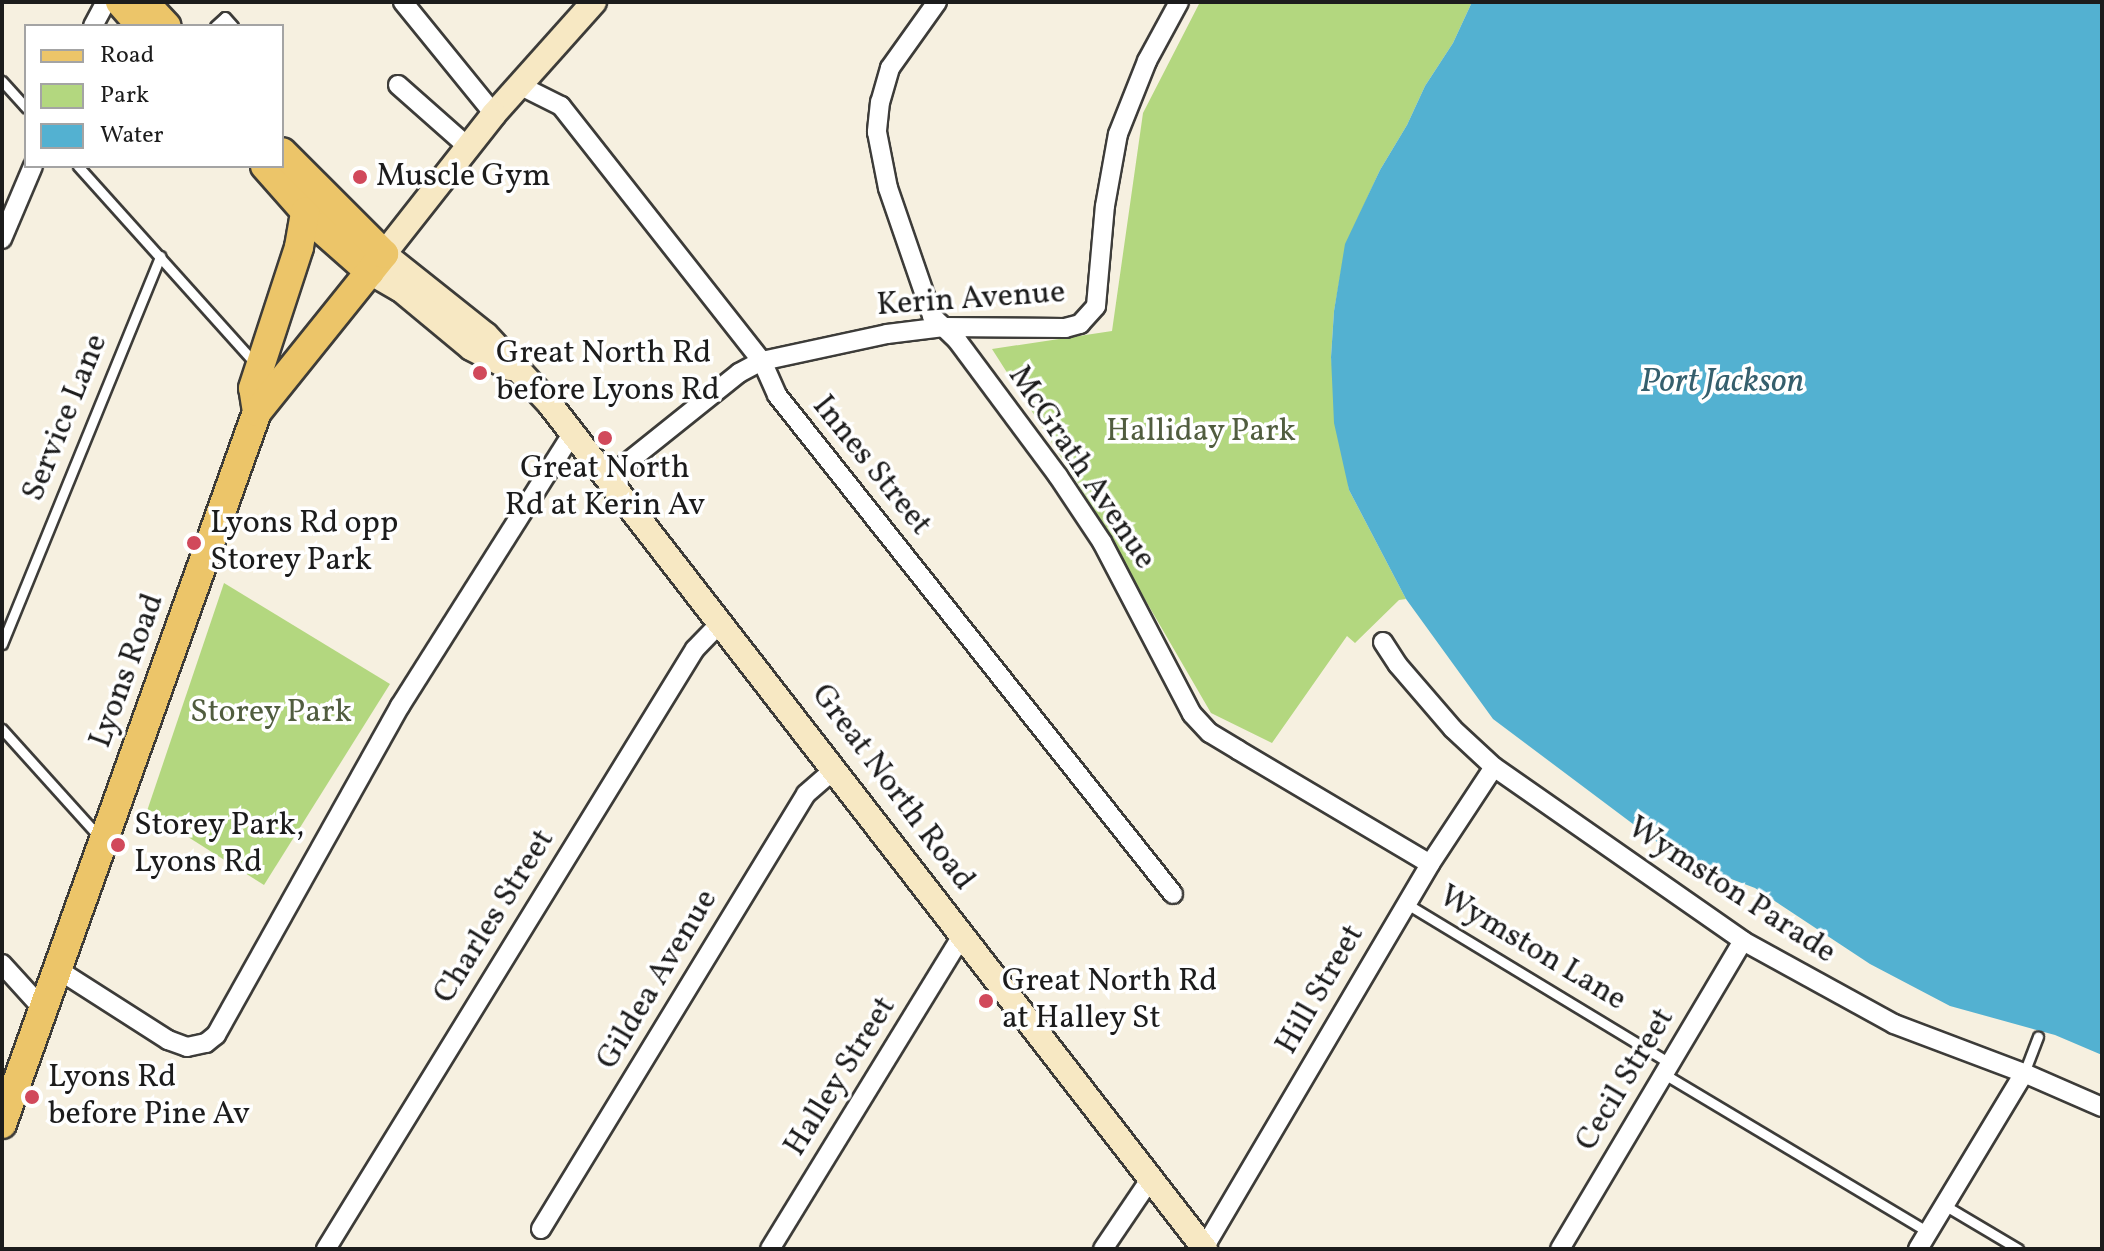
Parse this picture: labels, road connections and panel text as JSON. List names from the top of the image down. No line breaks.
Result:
{"streets":{"main road":["Lyons Road","Great North Road"],"street":["Kerin Avenue","Innes Street","McGrath Avenue","Wymston Parade","Charles Street","Gildea Avenue","Hill Street","Halley Street","Cecil Street"],"lane":["Service Lane","Wymston Lane"]},"crossings":[["Kerin Avenue","Innes Street"],["Kerin Avenue","McGrath Avenue"],["Kerin Avenue","Great North Road"],["McGrath Avenue","Hill Street"],["Lyons Road","Great North Road"],["Great North Road","Charles Street"],["Great North Road","Gildea Avenue"],["Great North Road","Hill Street"],["Great North Road","Halley Street"],["Wymston Parade","Hill Street"],["Wymston Parade","Cecil Street"],["Wymston Lane","Hill Street"],["Wymston Lane","Cecil Street"]],"water":["Port Jackson"],"parks":["Halliday Park","Storey Park"],"places":["Muscle Gym","Great North Rd before Lyons Rd","Great North Rd at Kerin Av","Lyons Rd opp Storey Park","Storey Park, Lyons Rd","Great North Rd at Halley St","Lyons Rd before Pine Av"],"legend":["Road","Park","Water"]}
